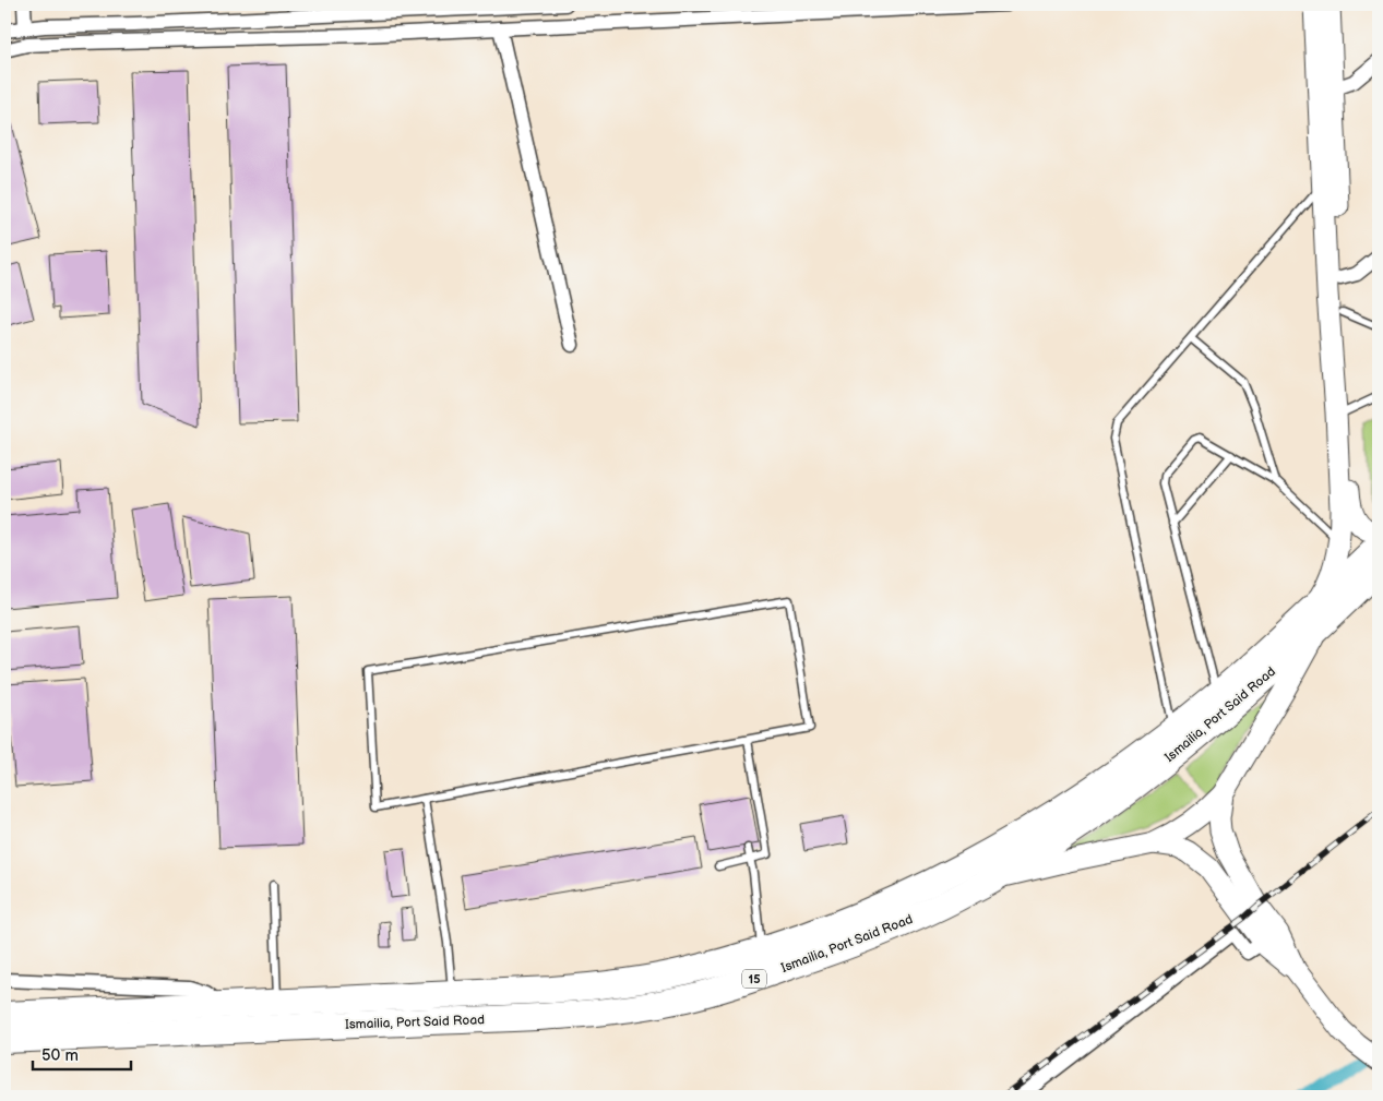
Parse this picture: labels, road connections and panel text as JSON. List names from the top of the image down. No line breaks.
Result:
{"streets":{"highway":["Ismailia, Port Said Road","15"]},"scale_bar":"50 m"}
